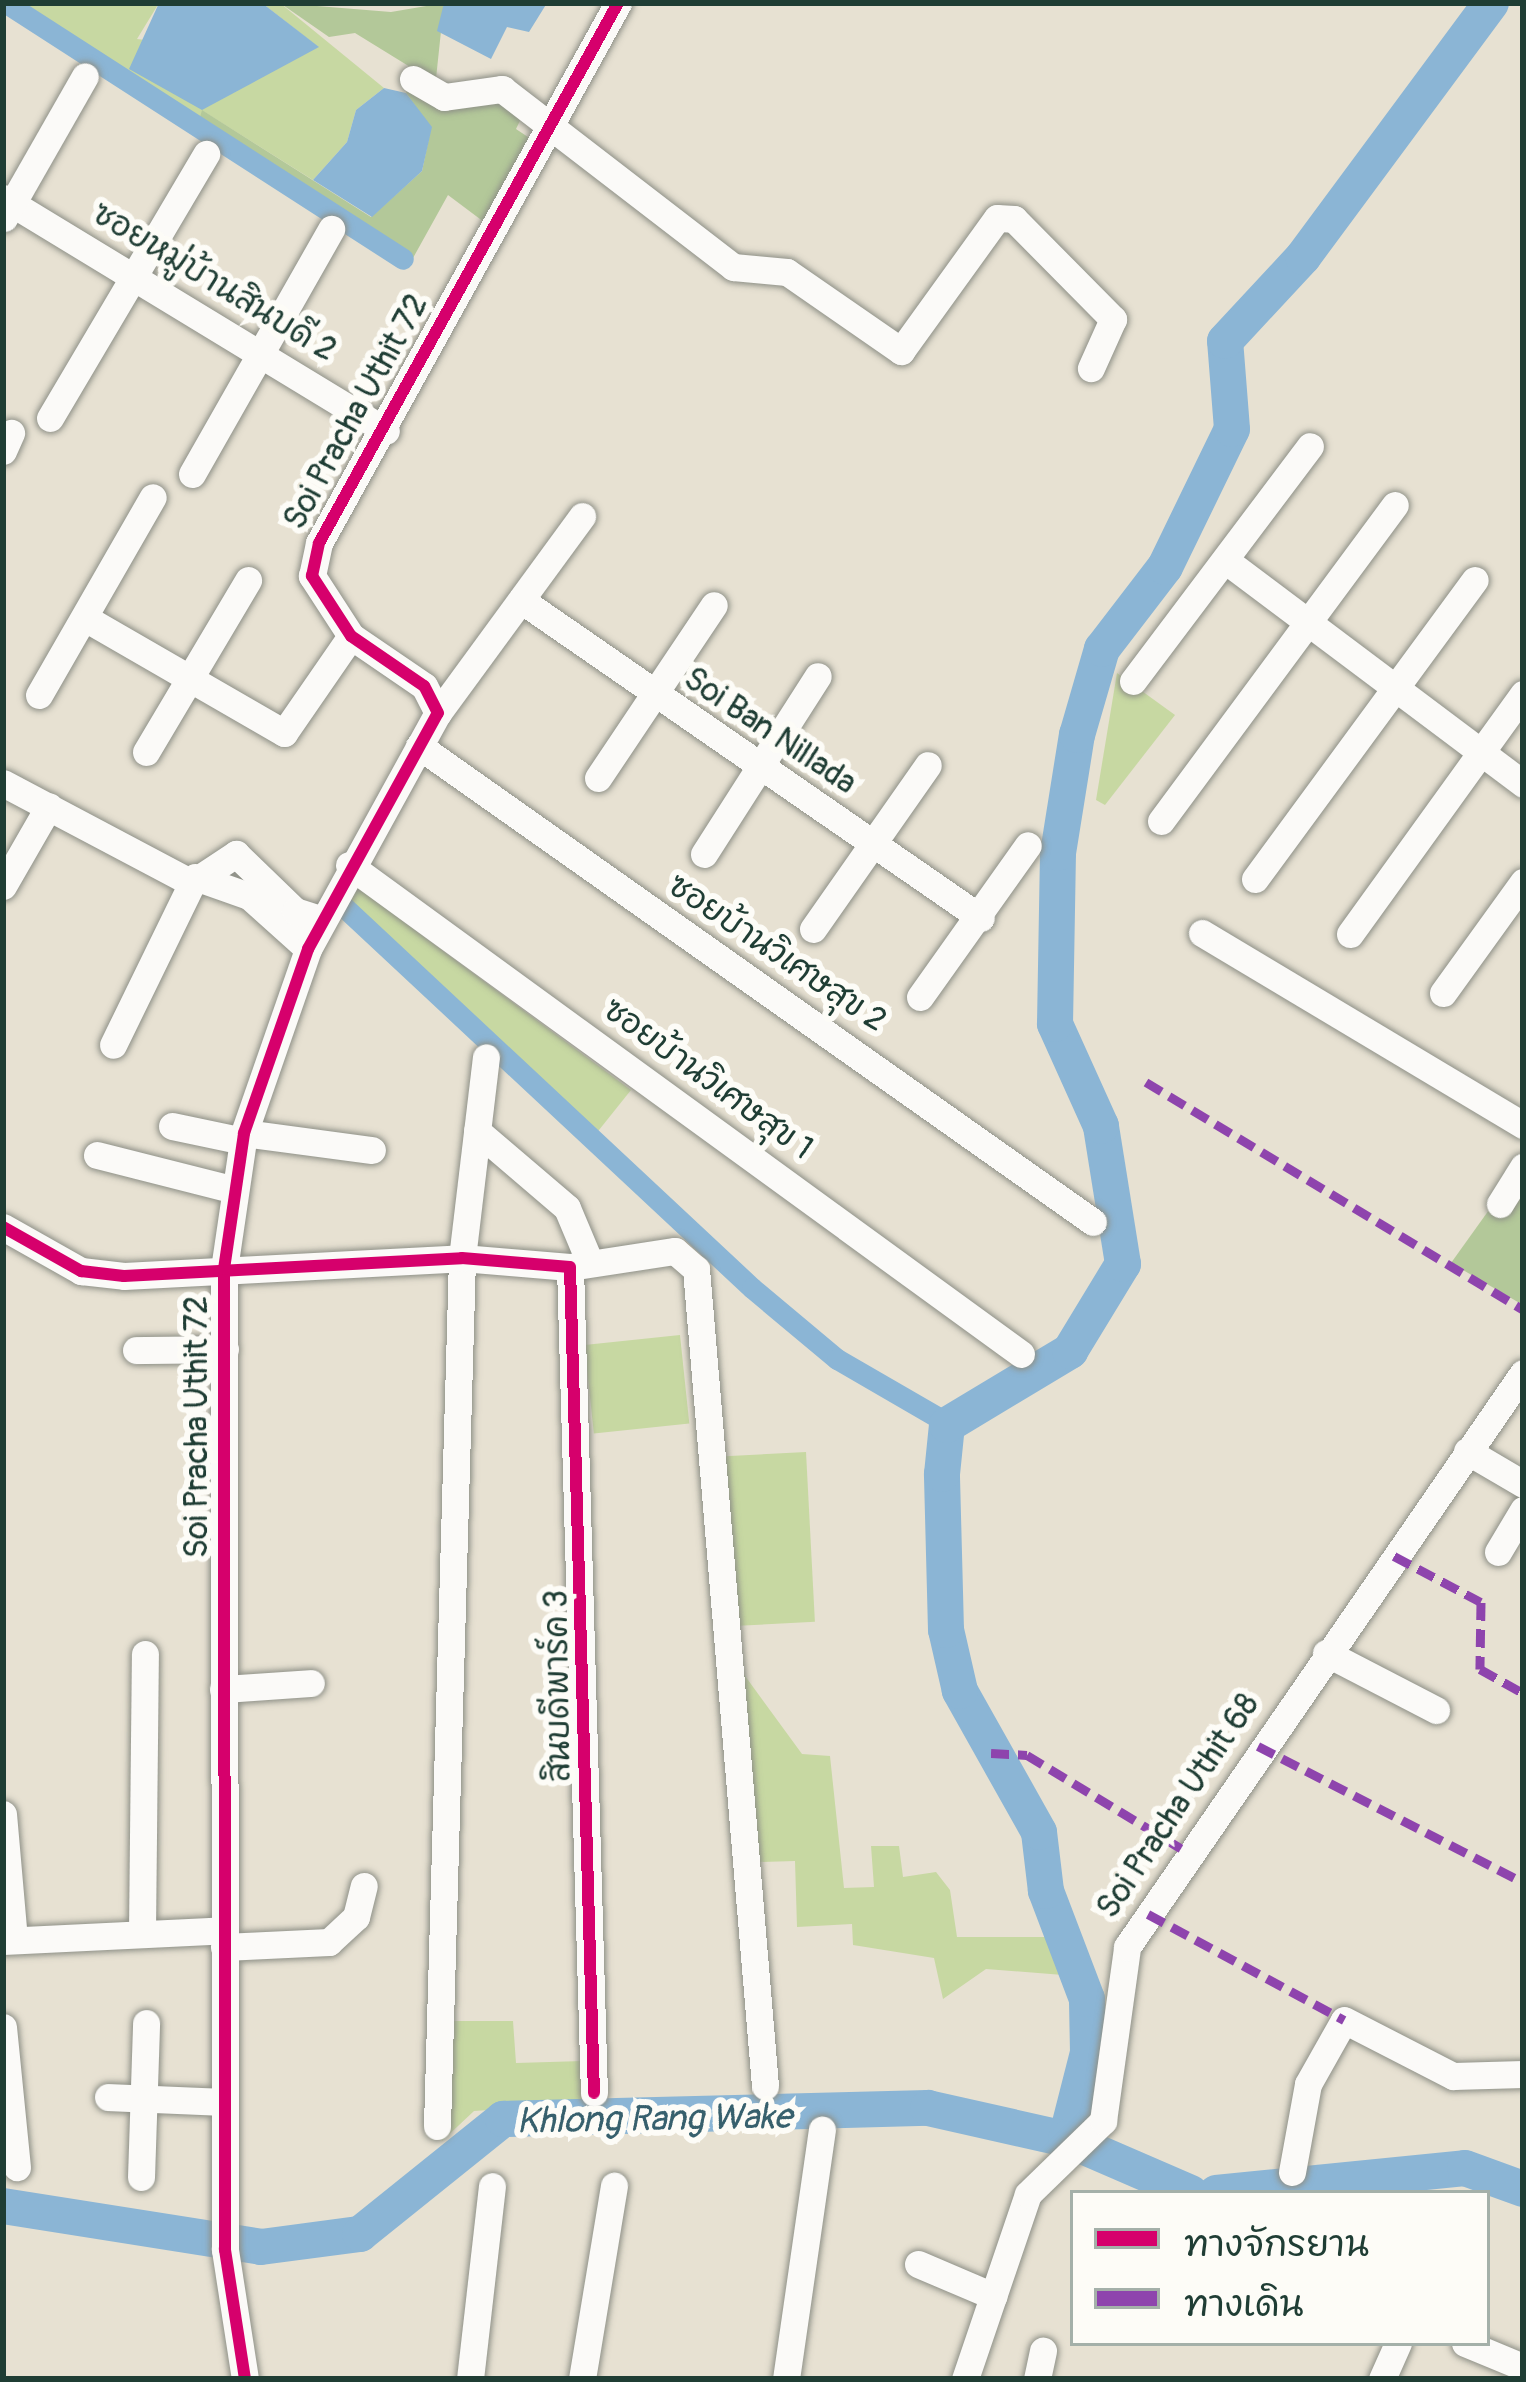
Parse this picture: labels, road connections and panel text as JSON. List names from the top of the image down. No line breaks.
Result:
{"streets":{"street":["ซอยหมู่บ้านสินบดี 2","Soi Pracha Uthit 72","Soi Ban Nillada","ซอยบ้านวิเศษสุข 2","ซอยบ้านวิเศษสุข 1","สินบดีพาร์ค 3","Soi Pracha Uthit 68"]},"crossings":[["ซอยหมู่บ้านสินบดี 2","Soi Pracha Uthit 72"],["Soi Pracha Uthit 72","ซอยบ้านวิเศษสุข 2"],["Soi Pracha Uthit 72","ซอยบ้านวิเศษสุข 1"]],"water":["Khlong Rang Wake"],"legend":["ทางจักรยาน","ทางเดิน"]}
